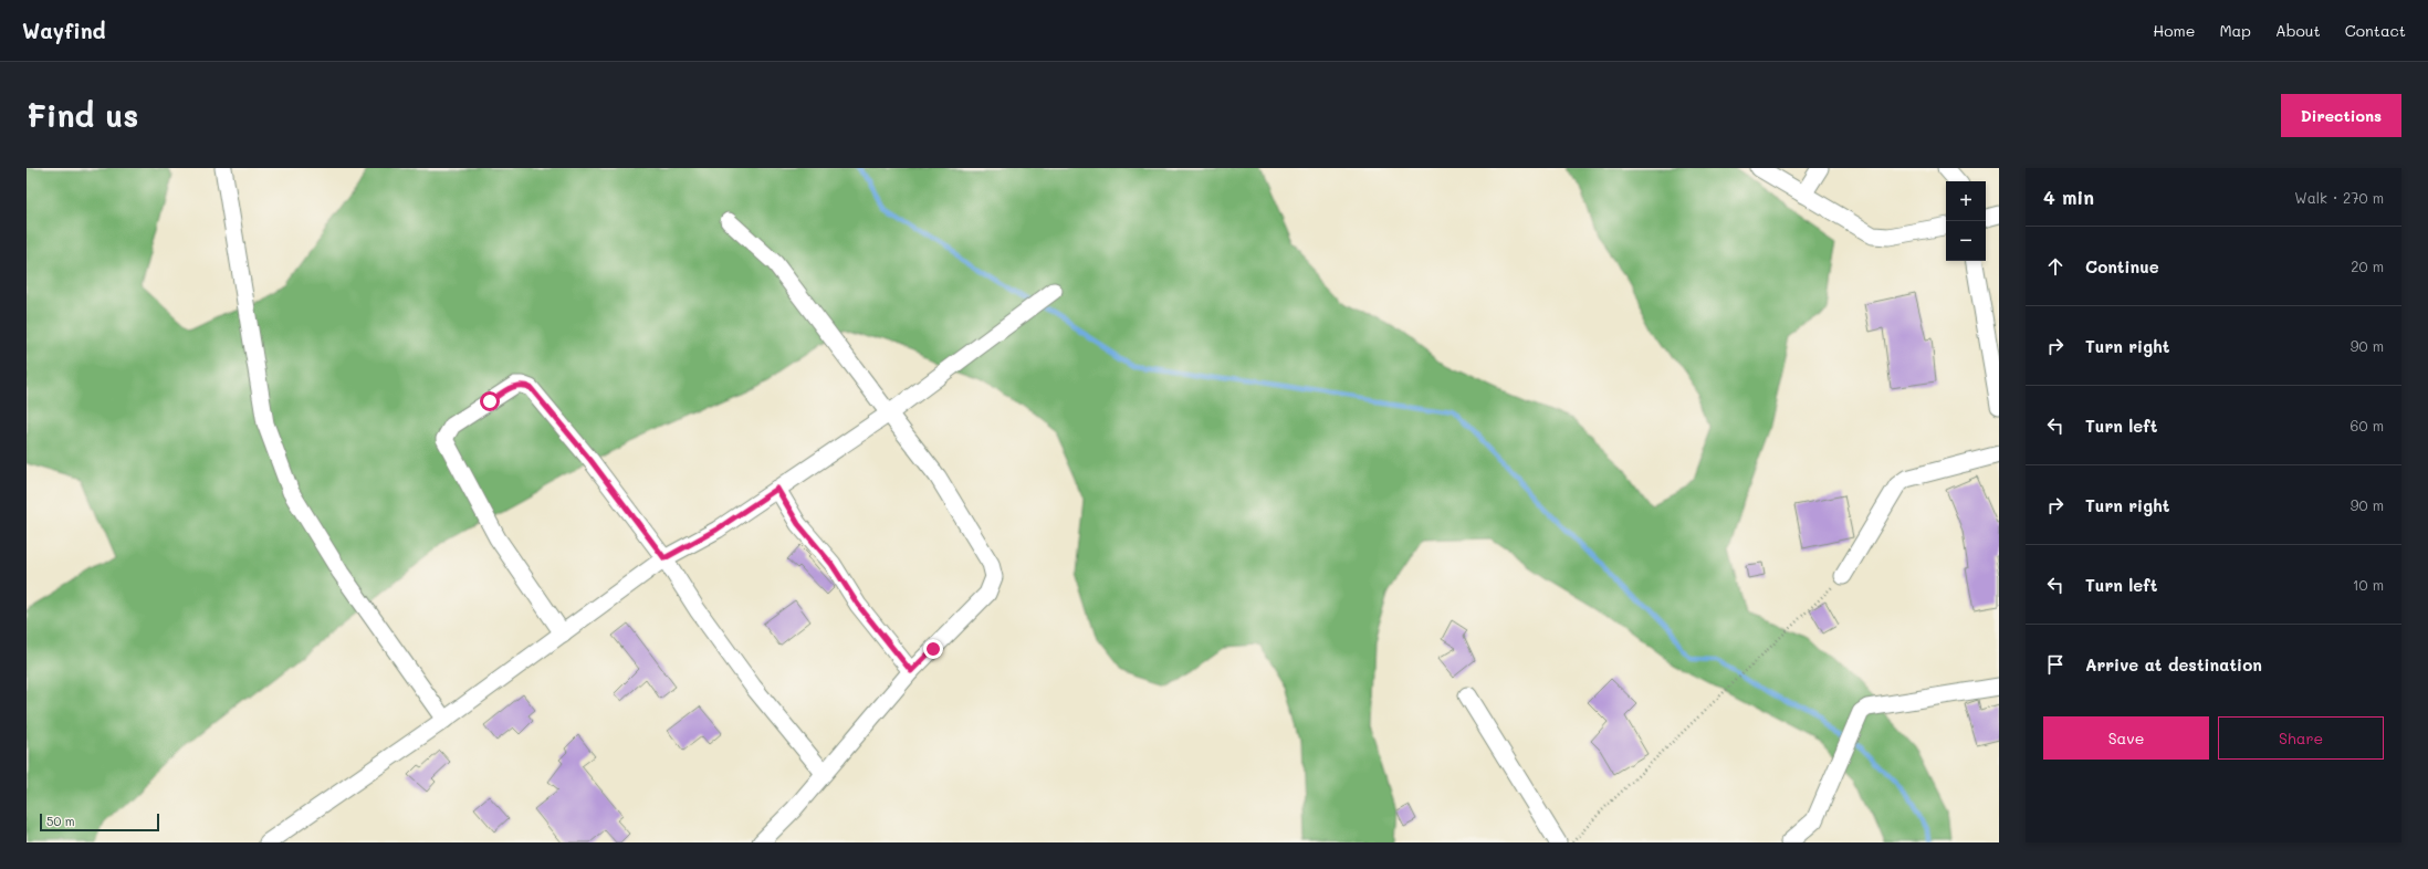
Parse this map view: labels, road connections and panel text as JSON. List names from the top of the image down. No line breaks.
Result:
{"scale_bar":"50 m","page":{"header":"Wayfind","nav":["Home","Map","About","Contact"],"buttons":["Directions",["Save","Share"]],"title":"Find us","heading":["4 min","Walk · 270 m"],"map_buttons":["+","−"],"list":[["Continue","20 m"],["Turn right","90 m"],["Turn left","60 m"],["Turn right","90 m"],["Turn left","10 m"],"Arrive at destination"],"scale":"50 m"}}
